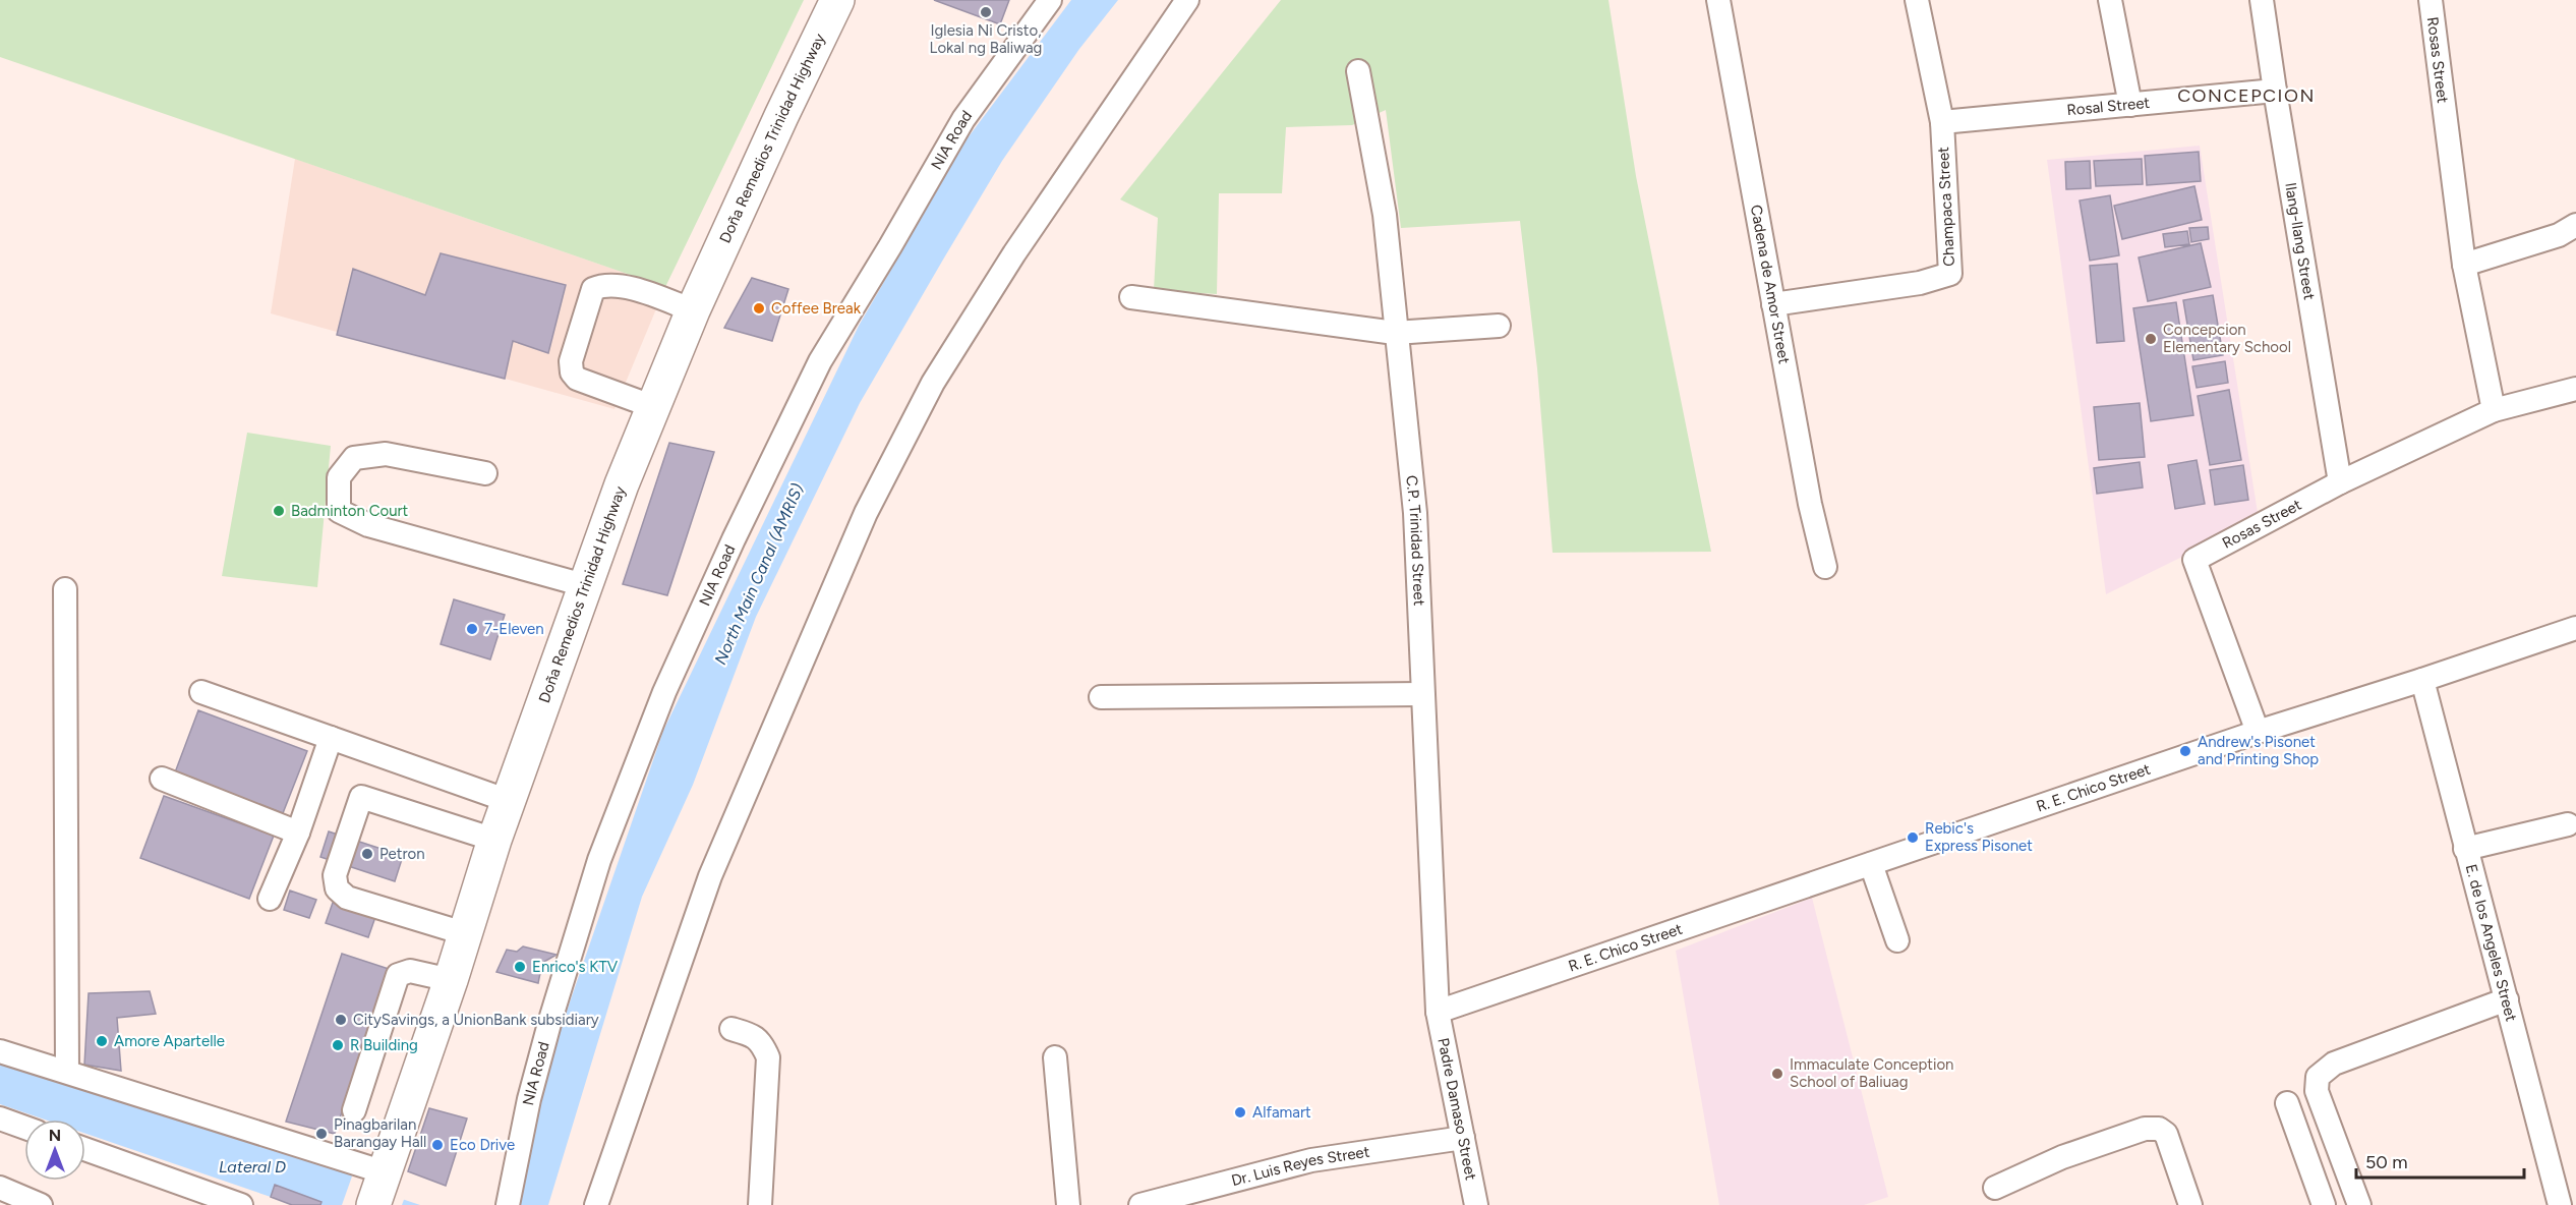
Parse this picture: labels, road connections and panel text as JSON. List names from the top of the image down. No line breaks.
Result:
{"streets":{"highway":["Doña Remedios Trinidad Highway"],"street":["Rosas Street","Rosal Street","NIA Road","Champaca Street","Ilang-Ilang Street","Cadena de Amor Street","C.P. Trinidad Street","R. E. Chico Street","E. de los Angeles Street","Padre Damaso Street","Dr. Luis Reyes Street"]},"crossings":[["Rosas Street","Ilang-Ilang Street"],["Rosas Street","R. E. Chico Street"],["Rosal Street","Champaca Street"],["Rosal Street","Ilang-Ilang Street"],["Champaca Street","Cadena de Amor Street"],["C.P. Trinidad Street","R. E. Chico Street"],["C.P. Trinidad Street","Padre Damaso Street"],["R. E. Chico Street","E. de los Angeles Street"],["R. E. Chico Street","Padre Damaso Street"],["Padre Damaso Street","Dr. Luis Reyes Street"]],"districts":["CONCEPCION"],"water":["North Main Canal (AMRIS)","Lateral D"],"places":["Iglesia Ni Cristo, Lokal ng Baliwag","Coffee Break","Concepcion Elementary School","Badminton Court","7-Eleven","Andrew's Pisonet and Printing Shop","Rebic's Express Pisonet","Petron","Enrico's KTV","CitySavings, a UnionBank subsidiary","Amore Apartelle","R Building","Immaculate Conception School of Baliuag","Alfamart","Pinagbarilan Barangay Hall","Eco Drive"],"scale_bar":"50 m","north":"top"}
